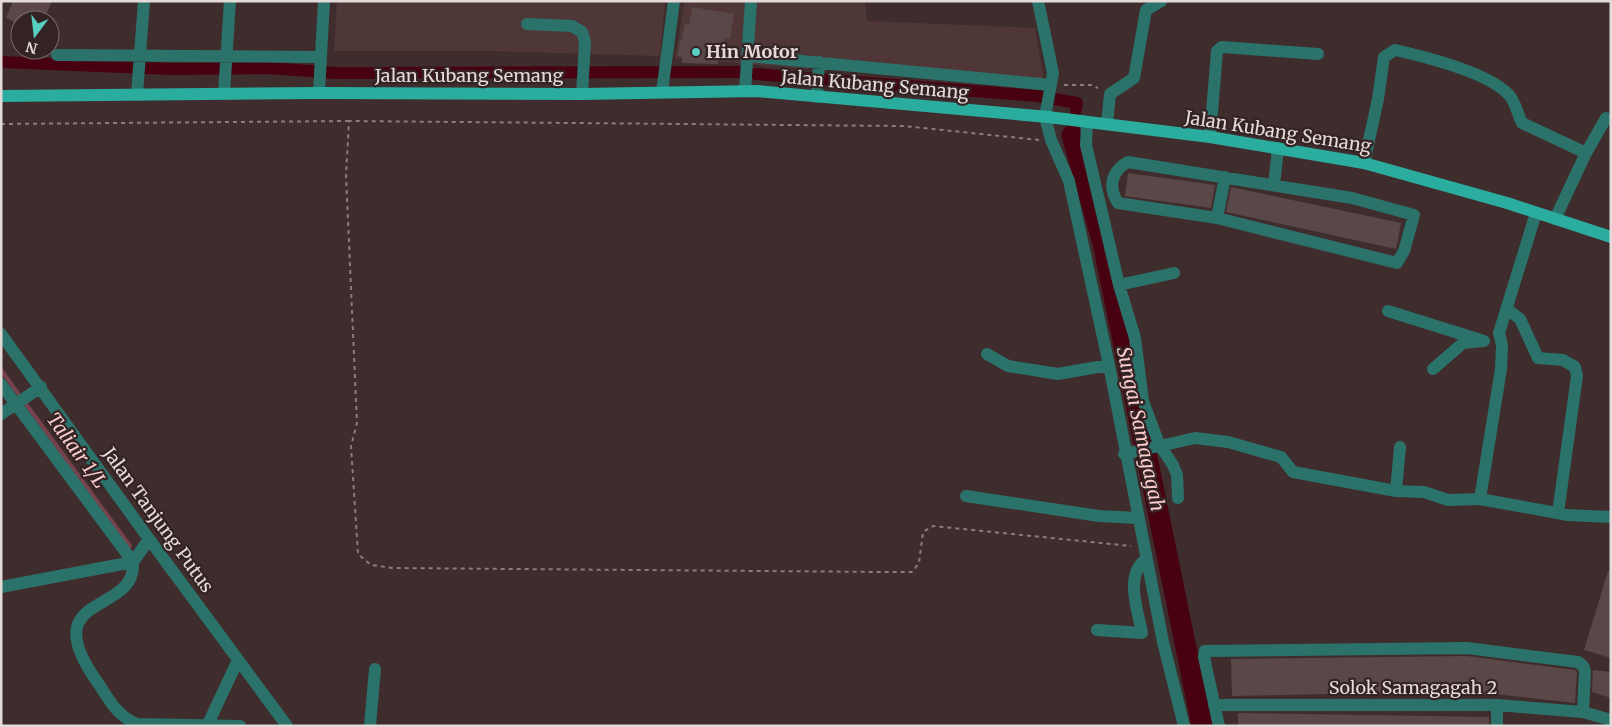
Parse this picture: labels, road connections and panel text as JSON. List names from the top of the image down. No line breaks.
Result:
{"streets":{"main road":["Jalan Kubang Semang"],"street":["Jalan Tanjung Putus","Solok Samagagah 2"]},"water":["Sungai Samagagah","Taliair 1/L"],"places":["Hin Motor"],"north":"bottom"}
